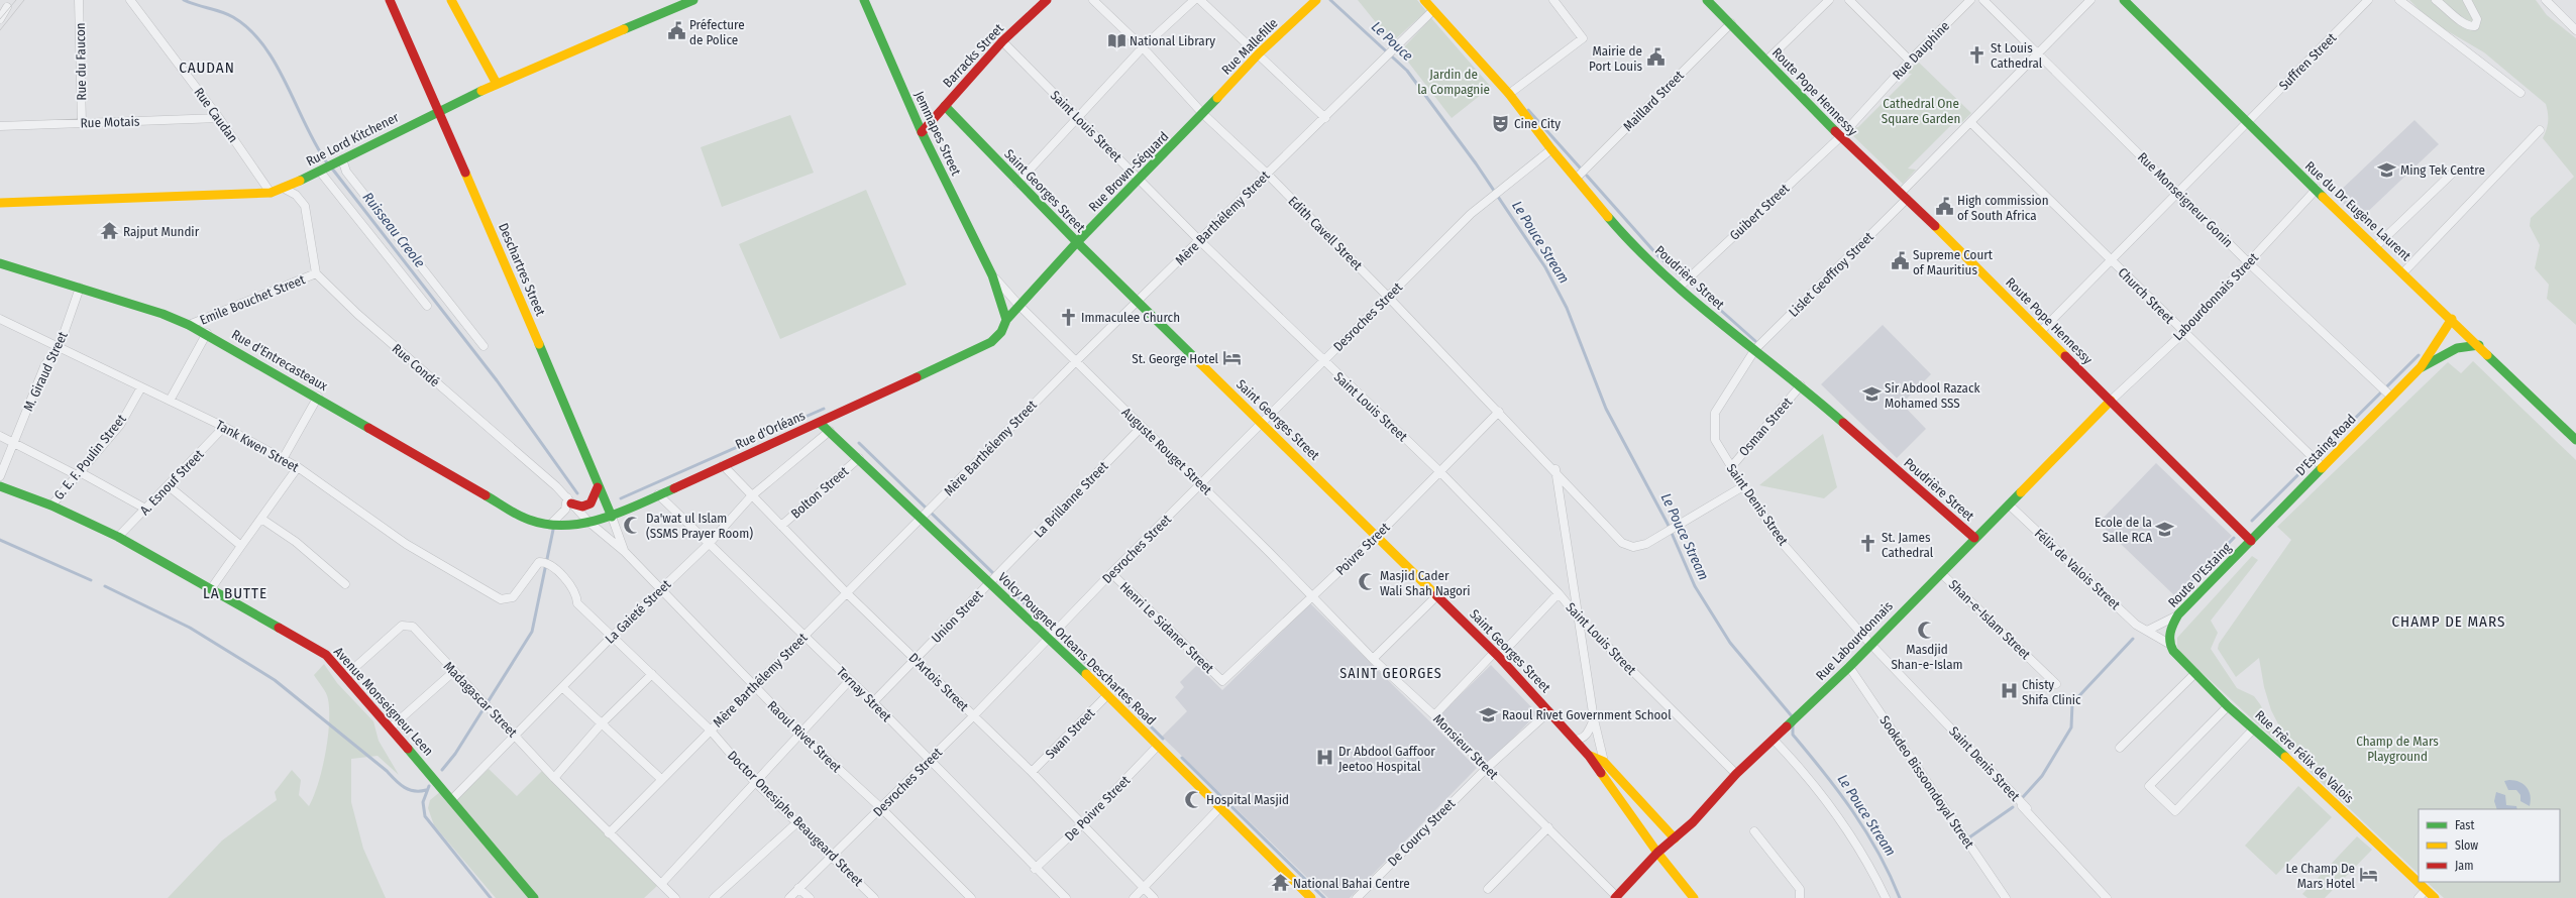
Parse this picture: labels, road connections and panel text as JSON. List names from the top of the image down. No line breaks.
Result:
{"streets":{"main road":["Rue Mallefille","Barracks Street","Route Pope Hennessy","Jemmapes Street","Rue Lord Kitchener","Rue Brown-Séquard","Saint Georges Street","Rue du Dr Eugène Laurent","Deschartres Street","Poudrière Street","Rue d'Entrecasteaux","Rue d'Orléans","D'Estaing Road","Route D'Estaing","Rue Labourdonnais","Volcy Pougnet Orleans Deschartes Road","Avenue Monseigneur Leen","Rue Frère Félix de Valois"],"street":["Rue Dauphine","Rue du Faucon","Suffren Street","Maillard Street","Rue Caudan","Rue Motais","Saint Louis Street","Rue Monseigneur Gonin","Guibert Street","Mère Barthélemy Street","Edith Cavell Street","Lislet Geoffroy Street","Church Street","Labourdonnais Street","Emile Bouchet Street","Desroches Street","Rue Condé","M. Giraud Street","Osman Street","Tank Kwen Street","Auguste Rouget Street","G. E. F. Poulin Street","A. Esnouf Street","Bolton Street","La Brillanne Street","Saint Denis Street","Poivre Street","Félix de Valois Street","La Gaieté Street","Union Street","Shan-e-Islam Street","Henri Le Sidaner Street","D'Artois Street","Ternay Street","Madagascar Street","Swan Street","Raoul Rivet Street","Monsieur Street","Sookdeo Bissoondoyal Street","De Poivre Street","Doctor Onesiphe Beaugeard Street","De Courcy Street"]},"crossings":[["Rue Mallefille","Rue Brown-Séquard"],["Rue Mallefille","Edith Cavell Street"],["Rue Dauphine","Route Pope Hennessy"],["Rue Dauphine","Guibert Street"],["Barracks Street","Saint Louis Street"],["Barracks Street","Jemmapes Street"],["Barracks Street","Saint Georges Street"],["Rue du Faucon","Rue Motais"],["Suffren Street","Route Pope Hennessy"],["Suffren Street","Rue Monseigneur Gonin"],["Suffren Street","Rue du Dr Eugène Laurent"],["Suffren Street","Church Street"],["Route Pope Hennessy","Maillard Street"],["Route Pope Hennessy","Guibert Street"],["Route Pope Hennessy","Lislet Geoffroy Street"],["Route Pope Hennessy","Labourdonnais Street"],["Route Pope Hennessy","D'Estaing Road"],["Route Pope Hennessy","Route D'Estaing"],["Route Pope Hennessy","Rue Labourdonnais"],["Maillard Street","Poudrière Street"],["Rue Caudan","Rue Motais"],["Rue Caudan","Rue Lord Kitchener"],["Saint Louis Street","Rue Brown-Séquard"],["Saint Louis Street","Mère Barthélemy Street"],["Saint Louis Street","Desroches Street"],["Saint Louis Street","Poivre Street"],["Saint Louis Street","Rue Labourdonnais"],["Jemmapes Street","Rue Brown-Séquard"],["Jemmapes Street","Rue d'Orléans"],["Jemmapes Street","Auguste Rouget Street"],["Rue Lord Kitchener","Deschartres Street"],["Rue Brown-Séquard","Saint Georges Street"],["Rue Brown-Séquard","Edith Cavell Street"],["Rue Brown-Séquard","Rue d'Orléans"],["Rue Brown-Séquard","Auguste Rouget Street"],["Saint Georges Street","Mère Barthélemy Street"],["Saint Georges Street","Desroches Street"],["Saint Georges Street","Poivre Street"],["Saint Georges Street","Rue Labourdonnais"],["Saint Georges Street","De Courcy Street"],["Rue Monseigneur Gonin","Lislet Geoffroy Street"],["Rue Monseigneur Gonin","Labourdonnais Street"],["Rue Monseigneur Gonin","D'Estaing Road"],["Rue du Dr Eugène Laurent","Labourdonnais Street"],["Rue du Dr Eugène Laurent","D'Estaing Road"],["Guibert Street","Poudrière Street"],["Mère Barthélemy Street","Edith Cavell Street"],["Mère Barthélemy Street","Poudrière Street"],["Mère Barthélemy Street","Auguste Rouget Street"],["Mère Barthélemy Street","Volcy Pougnet Orleans Deschartes Road"],["Mère Barthélemy Street","D'Artois Street"],["Mère Barthélemy Street","Ternay Street"],["Mère Barthélemy Street","Madagascar Street"],["Mère Barthélemy Street","Raoul Rivet Street"],["Mère Barthélemy Street","Doctor Onesiphe Beaugeard Street"],["Edith Cavell Street","Desroches Street"],["Edith Cavell Street","Saint Denis Street"],["Edith Cavell Street","Poivre Street"],["Deschartres Street","Rue d'Orléans"],["Deschartres Street","Raoul Rivet Street"],["Lislet Geoffroy Street","Poudrière Street"],["Lislet Geoffroy Street","Church Street"],["Lislet Geoffroy Street","Saint Denis Street"],["Poudrière Street","Desroches Street"],["Poudrière Street","Osman Street"],["Poudrière Street","Saint Denis Street"],["Poudrière Street","Rue Labourdonnais"],["Church Street","Labourdonnais Street"],["Church Street","D'Estaing Road"],["Labourdonnais Street","Rue Labourdonnais"],["Emile Bouchet Street","Rue d'Entrecasteaux"],["Emile Bouchet Street","Rue Condé"],["Desroches Street","Auguste Rouget Street"],["Desroches Street","Henri Le Sidaner Street"],["Desroches Street","Volcy Pougnet Orleans Deschartes Road"],["Desroches Street","D'Artois Street"],["Desroches Street","Ternay Street"],["Desroches Street","Raoul Rivet Street"],["Desroches Street","Doctor Onesiphe Beaugeard Street"],["Rue d'Entrecasteaux","M. Giraud Street"],["Rue d'Entrecasteaux","Rue d'Orléans"],["Rue Condé","Rue d'Orléans"],["Rue Condé","Raoul Rivet Street"],["M. Giraud Street","Tank Kwen Street"],["Osman Street","Saint Denis Street"],["Rue d'Orléans","Volcy Pougnet Orleans Deschartes Road"],["Rue d'Orléans","D'Artois Street"],["Rue d'Orléans","Ternay Street"],["Rue d'Orléans","Raoul Rivet Street"],["D'Estaing Road","Route D'Estaing"],["Tank Kwen Street","G. E. F. Poulin Street"],["Tank Kwen Street","A. Esnouf Street"],["Tank Kwen Street","Doctor Onesiphe Beaugeard Street"],["Auguste Rouget Street","La Brillanne Street"],["Auguste Rouget Street","Poivre Street"],["Auguste Rouget Street","Monsieur Street"],["G. E. F. Poulin Street","Avenue Monseigneur Leen"],["A. Esnouf Street","Avenue Monseigneur Leen"],["Bolton Street","Volcy Pougnet Orleans Deschartes Road"],["Bolton Street","D'Artois Street"],["La Brillanne Street","Union Street"],["La Brillanne Street","Volcy Pougnet Orleans Deschartes Road"],["Saint Denis Street","Rue Labourdonnais"],["Poivre Street","Henri Le Sidaner Street"],["Poivre Street","Monsieur Street"],["Félix de Valois Street","Route D'Estaing"],["Félix de Valois Street","Rue Labourdonnais"],["Félix de Valois Street","Rue Frère Félix de Valois"],["Route D'Estaing","Rue Frère Félix de Valois"],["La Gaieté Street","Volcy Pougnet Orleans Deschartes Road"],["La Gaieté Street","D'Artois Street"],["La Gaieté Street","Ternay Street"],["La Gaieté Street","Madagascar Street"],["La Gaieté Street","Avenue Monseigneur Leen"],["La Gaieté Street","Raoul Rivet Street"],["La Gaieté Street","Doctor Onesiphe Beaugeard Street"],["Union Street","Volcy Pougnet Orleans Deschartes Road"],["Union Street","D'Artois Street"],["Union Street","Ternay Street"],["Shan-e-Islam Street","Rue Labourdonnais"],["Rue Labourdonnais","Monsieur Street"],["Rue Labourdonnais","Sookdeo Bissoondoyal Street"],["Volcy Pougnet Orleans Deschartes Road","Swan Street"],["Volcy Pougnet Orleans Deschartes Road","De Poivre Street"],["D'Artois Street","Swan Street"],["D'Artois Street","De Poivre Street"],["Ternay Street","De Poivre Street"],["Madagascar Street","Avenue Monseigneur Leen"],["Monsieur Street","De Courcy Street"]],"districts":["CAUDAN","LA BUTTE","CHAMP DE MARS","SAINT GEORGES"],"water":["Le Pouce","Ruisseau Creole","Le Pouce Stream"],"parks":["Jardin de la Compagnie","Cathedral One Square Garden","Champ de Mars Playground"],"places":{"public building":["Préfecture de Police","Mairie de Port Louis","High commission of South Africa","Supreme Court of Mauritius"],"library":["National Library"],"church":["St Louis Cathedral","Immaculee Church","St. James Cathedral"],"theatre":["Cine City"],"school or university":["Ming Tek Centre","Sir Abdool Razack Mohamed SSS","Ecole de la Salle RCA","Raoul Rivet Government School"],"temple":["Rajput Mundir","National Bahai Centre"],"hotel":["St. George Hotel","Le Champ De Mars Hotel"],"mosque":["Da'wat ul Islam (SSMS Prayer Room)","Masjid Cader Wali Shah Nagori","Masdjid Shan-e-Islam","Hospital Masjid"],"hospital":["Chisty Shifa Clinic","Dr Abdool Gaffoor Jeetoo Hospital"]},"legend":["Fast","Slow","Jam"]}
